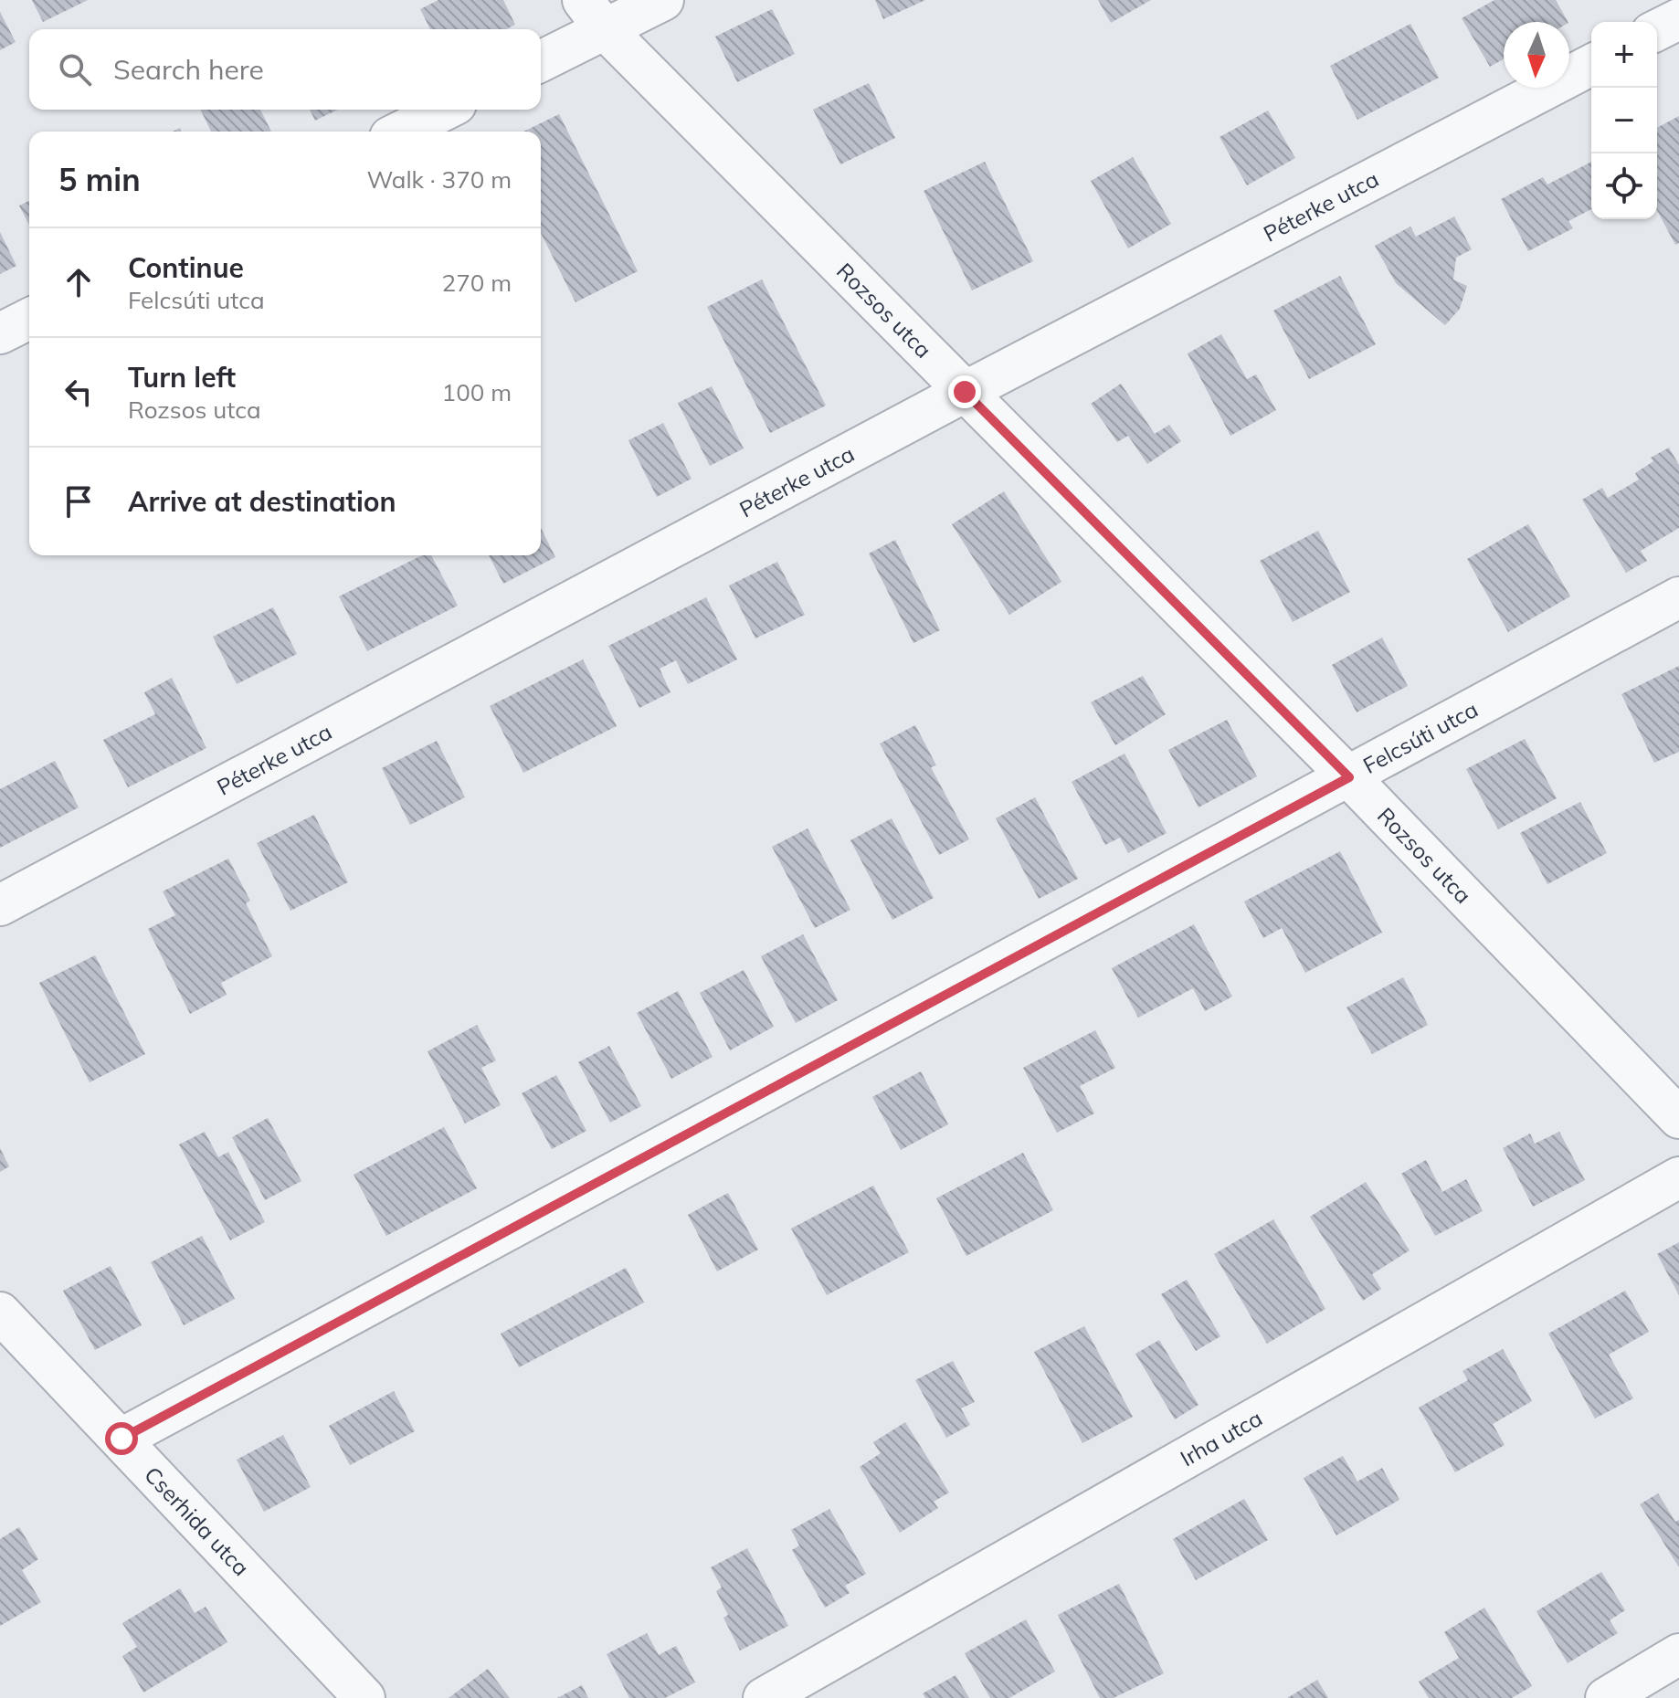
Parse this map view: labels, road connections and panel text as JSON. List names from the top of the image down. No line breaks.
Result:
{"streets":{"street":["Péterke utca","Rozsos utca","Felcsúti utca","Irha utca","Cserhida utca"]},"crossings":[["Péterke utca","Rozsos utca"],["Rozsos utca","Felcsúti utca"],["Felcsúti utca","Cserhida utca"]],"north":"bottom","page":{"map_buttons":["+","−"],"search":"Search here","heading":["5 min","Walk · 370 m"],"list":[["Continue","Felcsúti utca","270 m"],["Turn left","Rozsos utca","100 m"],"Arrive at destination"]}}
